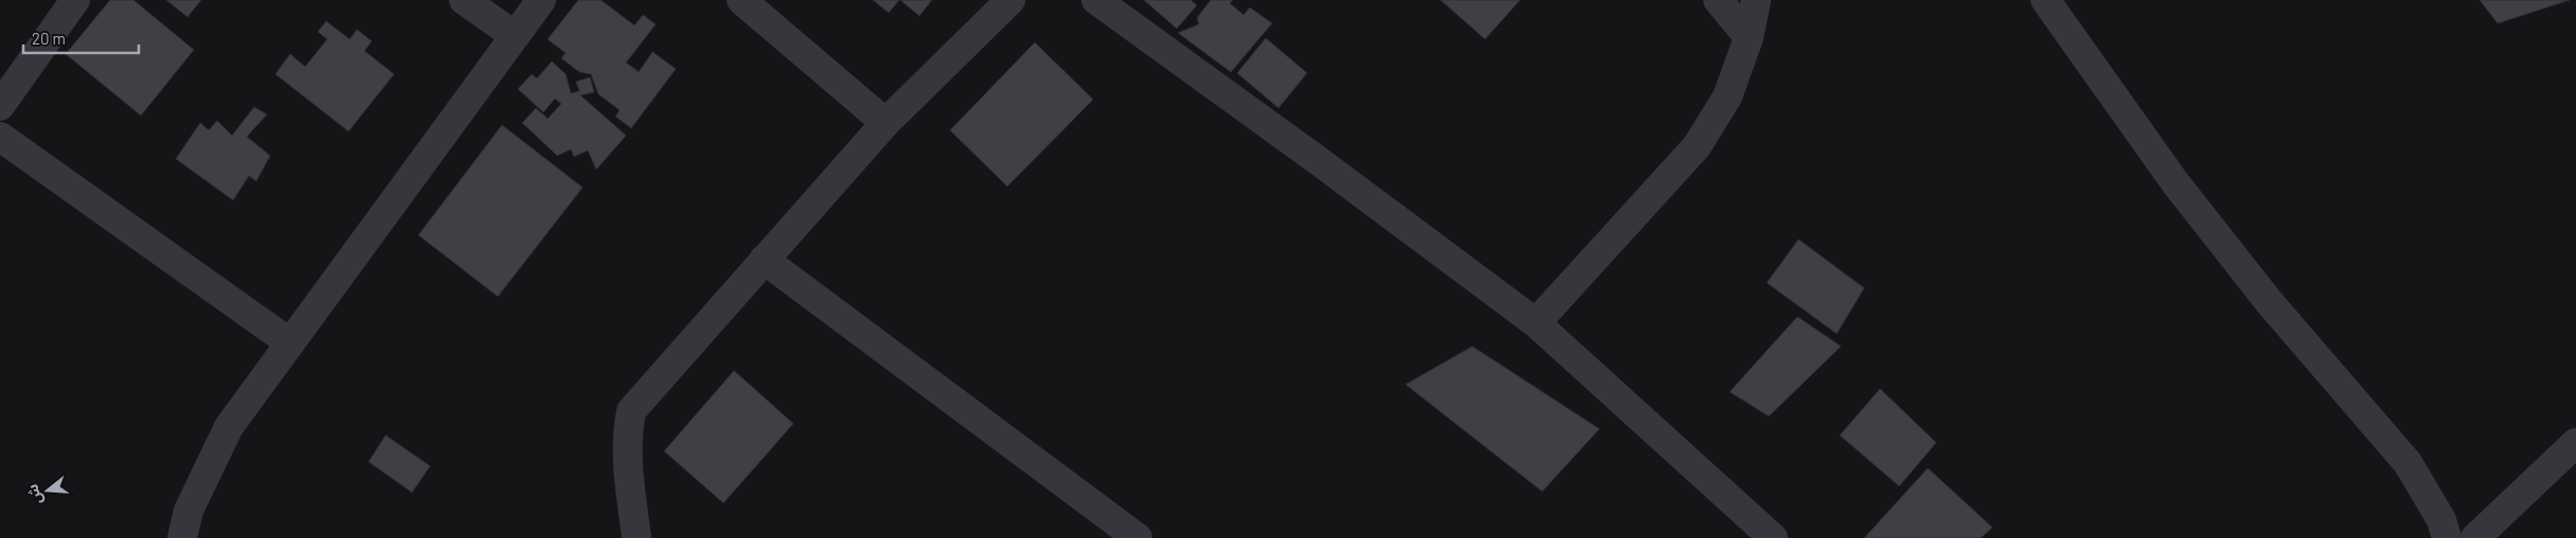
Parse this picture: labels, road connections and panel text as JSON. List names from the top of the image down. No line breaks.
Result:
{"scale_bar":"20 m","north":"left"}
